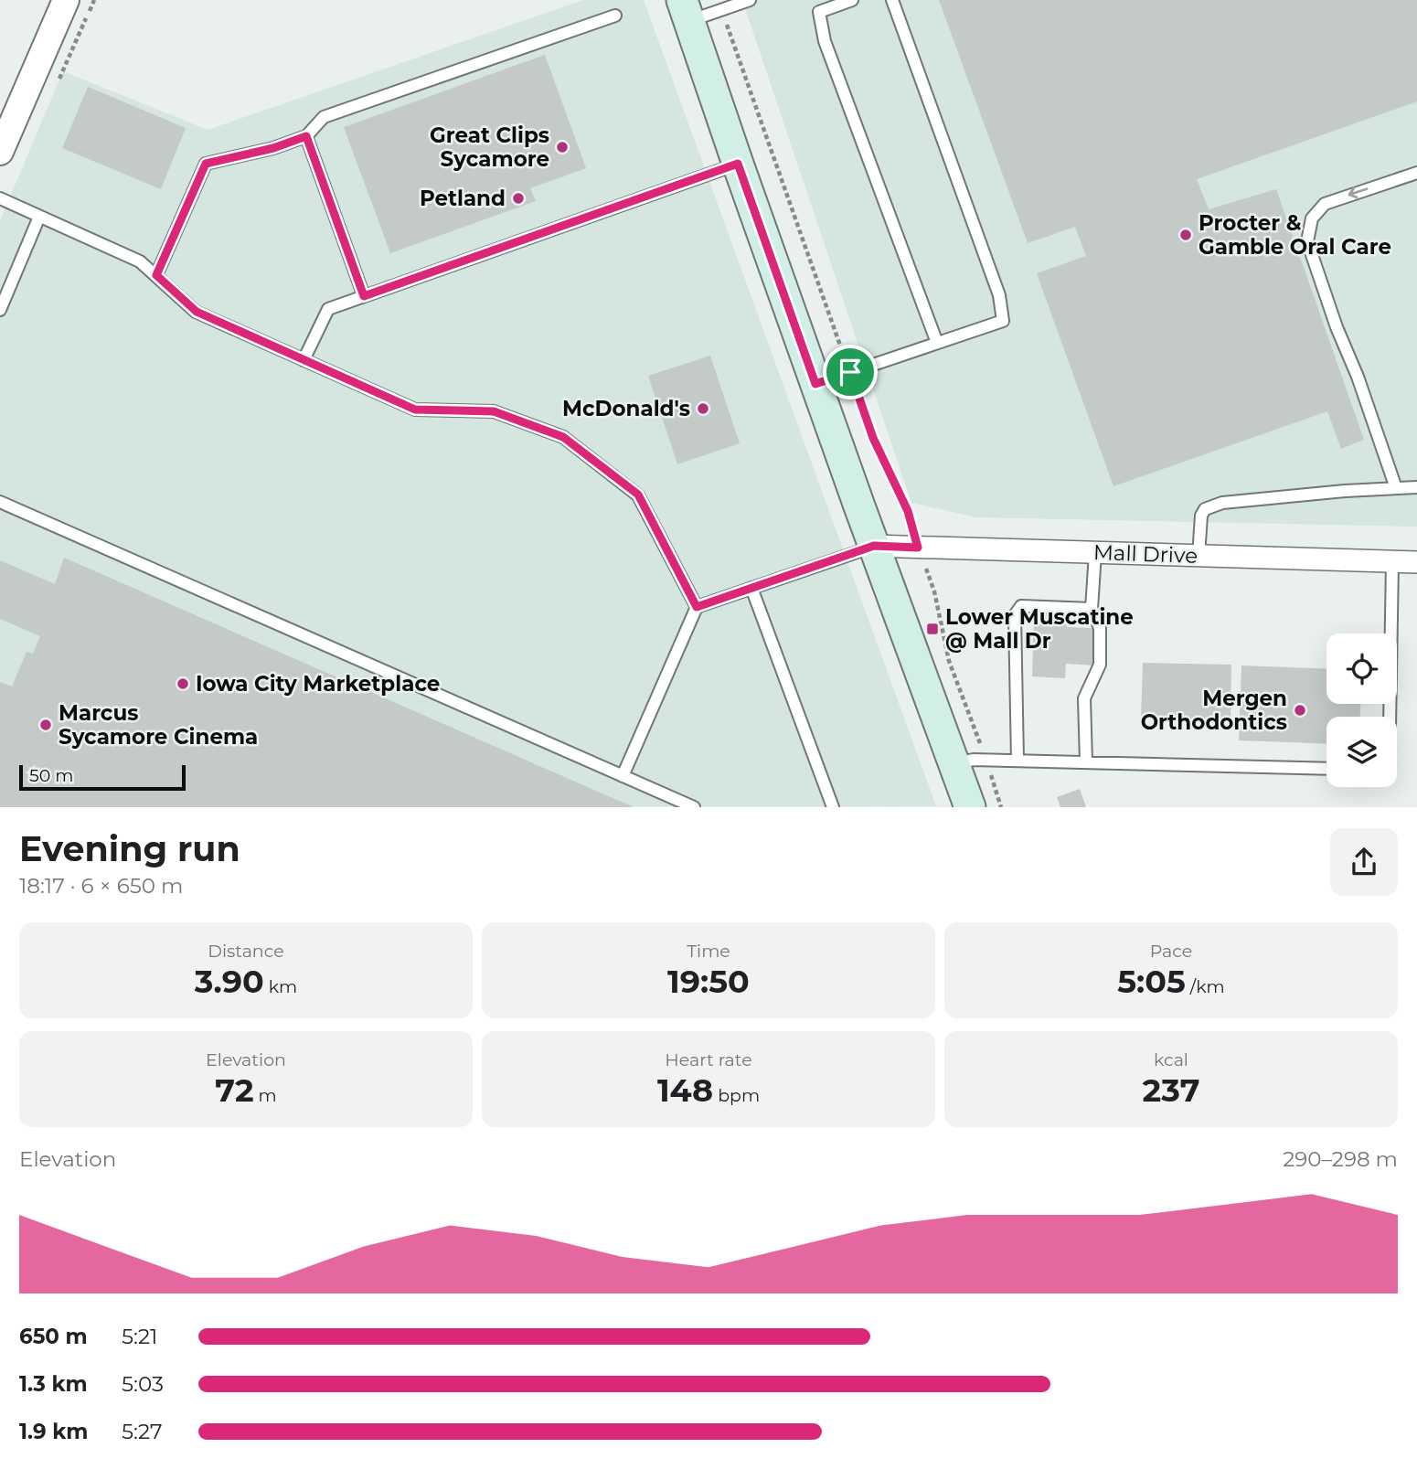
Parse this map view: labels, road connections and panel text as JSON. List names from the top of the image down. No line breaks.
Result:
{"streets":{"street":["Mall Drive"]},"places":{"other":["Great Clips Sycamore","Petland","Procter & Gamble Oral Care","McDonald's","Iowa City Marketplace","Mergen Orthodontics","Marcus Sycamore Cinema"],"transit":["Lower Muscatine @ Mall Dr"]},"scale_bar":"50 m","page":{"scale":"50 m","heading":["Evening run","18:17 · 6 × 650 m"],"stats":[["Distance","3.90 km"],["Time","19:50"],["Pace","5:05 /km"],["Elevation","72 m"],["Heart rate","148 bpm"],["kcal","237"]],"chart":["Elevation","290–298 m"],"list":[{"name":"650 m","note":"5:21"},{"name":"1.3 km","note":"5:03"},{"name":"1.9 km","note":"5:27"}]}}
